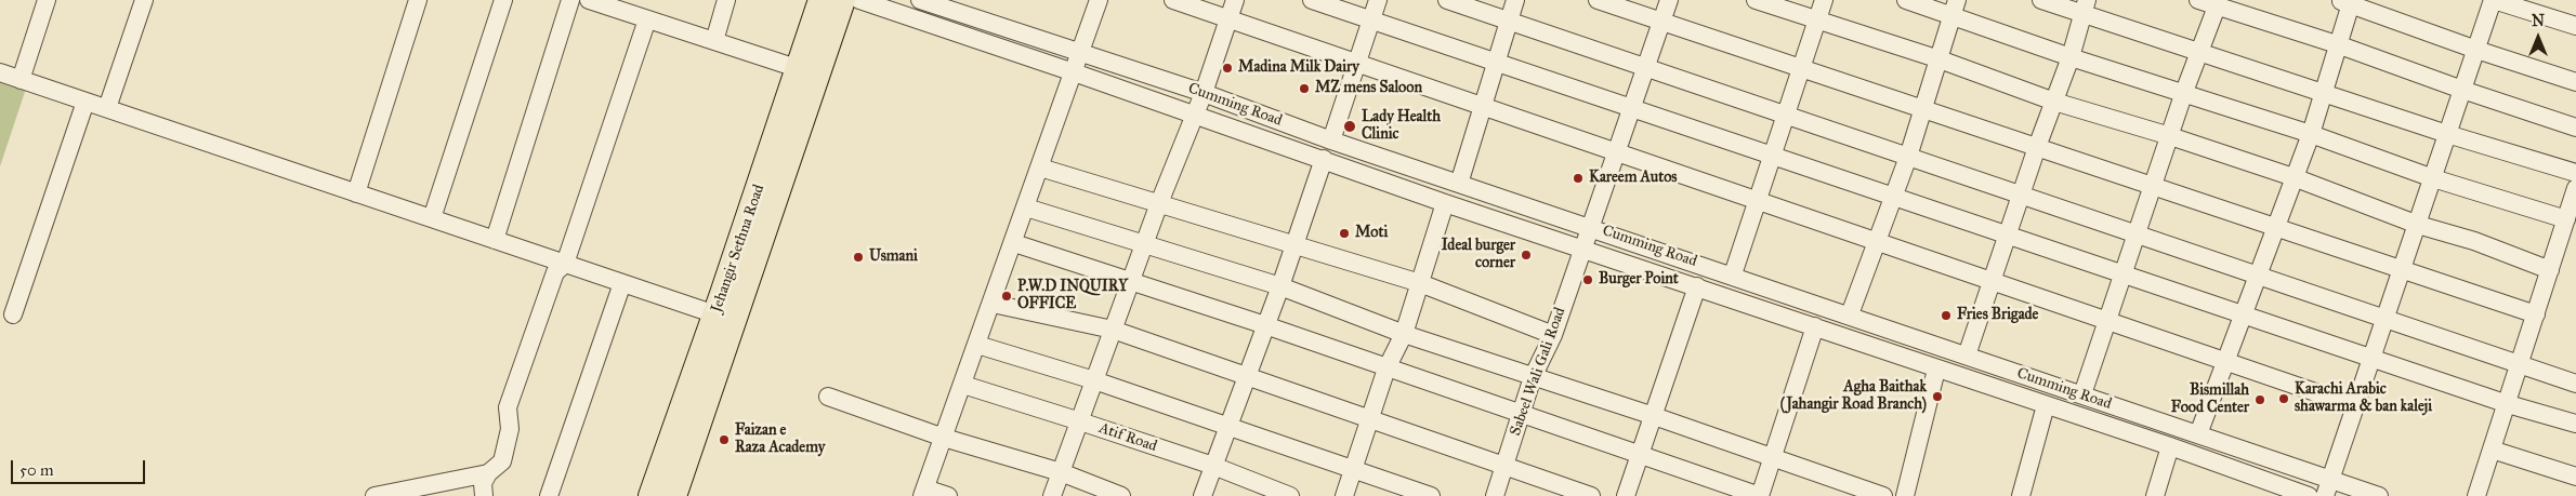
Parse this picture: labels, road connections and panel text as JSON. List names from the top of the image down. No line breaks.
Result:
{"streets":{"highway":["Jehangir Sethna Road"],"street":["Cumming Road","Sabeel Wali Gali Road","Atif Road"]},"crossings":[["Cumming Road","Sabeel Wali Gali Road"]],"places":["Madina Milk Dairy","MZ mens Saloon","Lady Health Clinic","Kareem Autos","Moti","Ideal burger corner","Usmani","Burger Point","P.W.D INQUIRY OFFICE","Fries Brigade","Agha Baithak (Jahangir Road Branch)","Karachi Arabic shawarma & ban kaleji","Bismillah Food Center","Faizan e Raza Academy"],"scale_bar":"50 m","north":"top"}
